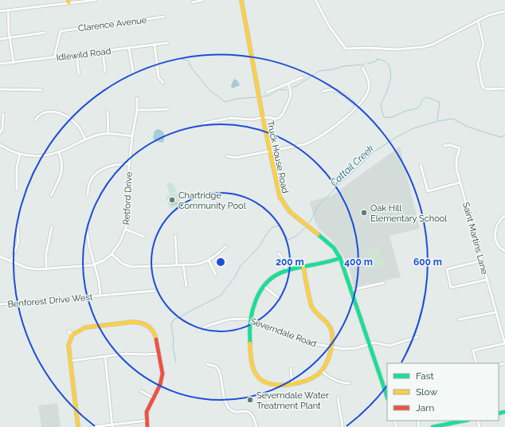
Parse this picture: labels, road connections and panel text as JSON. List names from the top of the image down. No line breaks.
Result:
{"streets":{"street":["Clarence Avenue","Idlewild Road","Truck House Road","Retford Drive","Saint Martins Lane","Benforest Drive West","Severndale Road"]},"crossings":[["Clarence Avenue","Idlewild Road"],["Truck House Road","Severndale Road"]],"water":["Cattail Creek"],"places":["Chartridge Community Pool","Oak Hill Elementary School","Severndale Water Treatment Plant"],"legend":["Fast","Slow","Jam"],"rings":["200 m","400 m","600 m"]}
